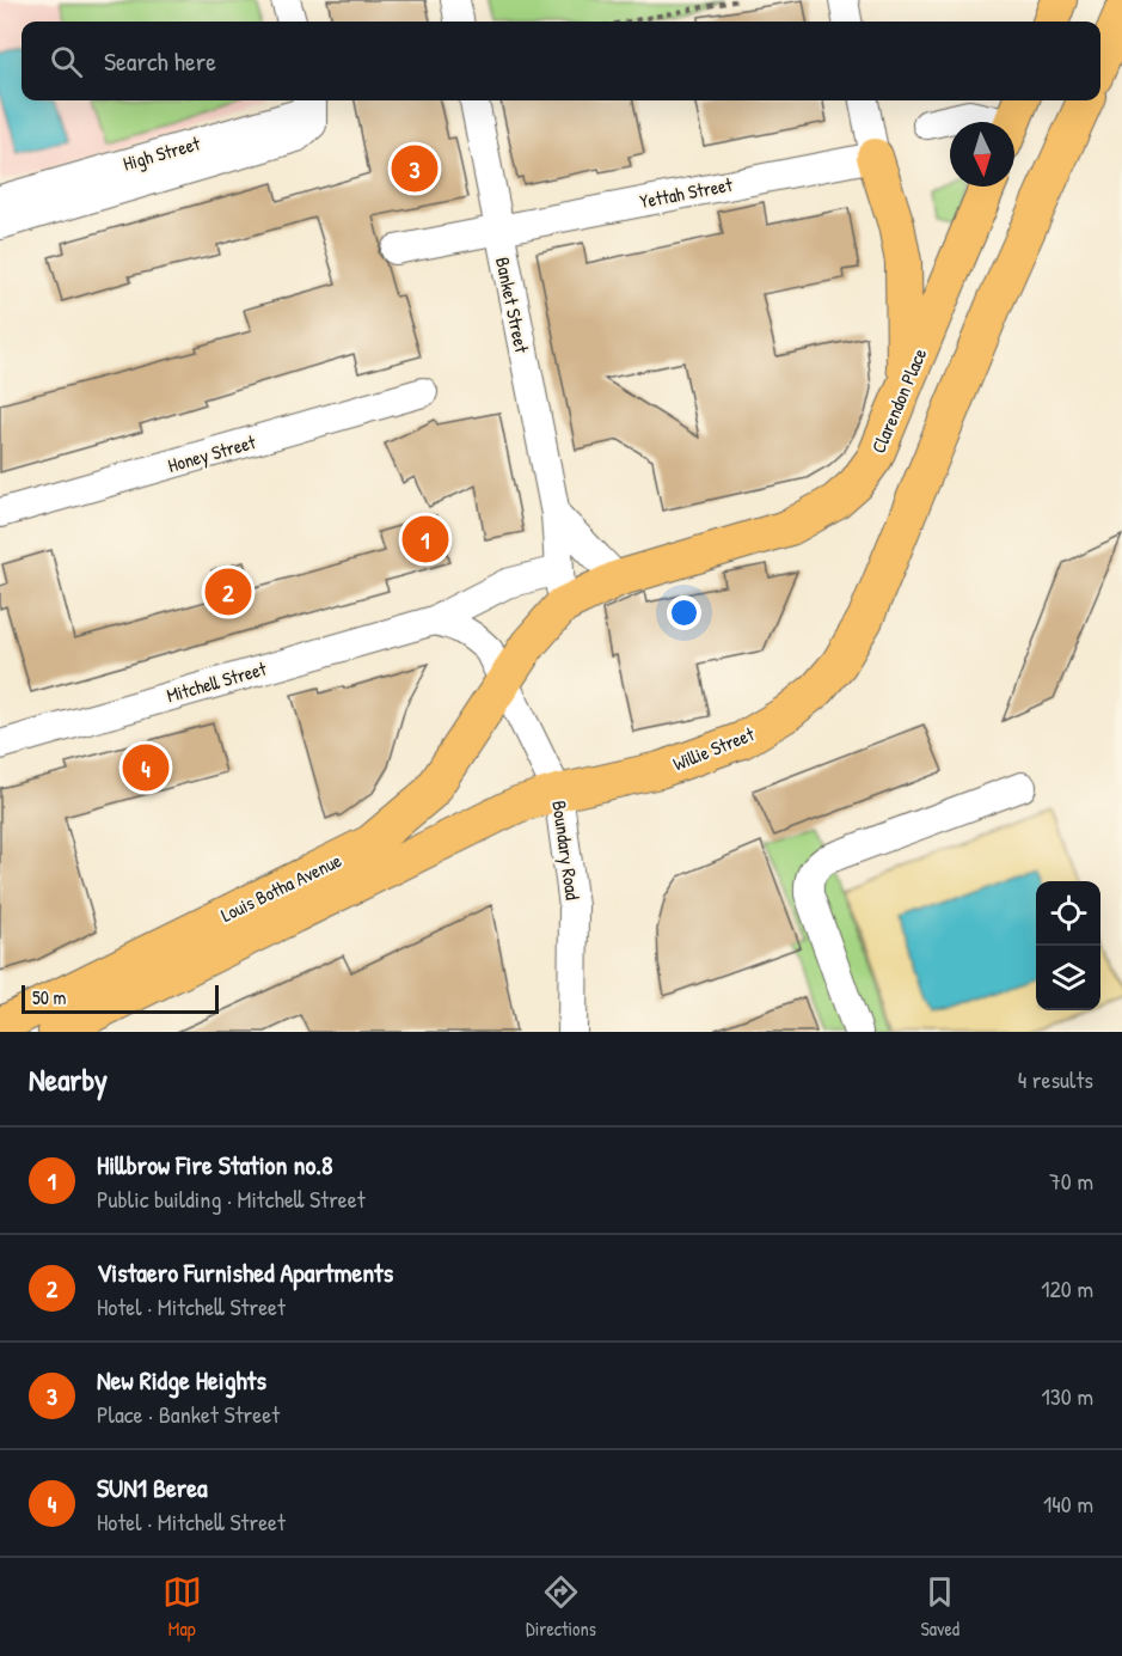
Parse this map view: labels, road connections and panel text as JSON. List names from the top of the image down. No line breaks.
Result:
{"streets":{"main road":["Clarendon Place","Willie Street","Louis Botha Avenue"],"street":["High Street","Yettah Street","Banket Street","Honey Street","Mitchell Street","Boundary Road"]},"crossings":[["Yettah Street","Banket Street"],["Banket Street","Clarendon Place"],["Banket Street","Mitchell Street"],["Willie Street","Boundary Road"],["Willie Street","Louis Botha Avenue"],["Boundary Road","Louis Botha Avenue"]],"scale_bar":"50 m","north":"bottom","page":{"search":"Search here","pins":["3","1","2","4"],"scale":"50 m","heading":["Nearby","4 results"],"list":[{"mark":"1","name":"Hillbrow Fire Station no.8","note":"Public building · Mitchell Street","value":"70 m"},{"mark":"2","name":"Vistaero Furnished Apartments","note":"Hotel · Mitchell Street","value":"120 m"},{"mark":"3","name":"New Ridge Heights","note":"Place · Banket Street","value":"130 m"},{"mark":"4","name":"SUN1 Berea","note":"Hotel · Mitchell Street","value":"140 m"}],"nav":["Map","Directions","Saved"]}}
